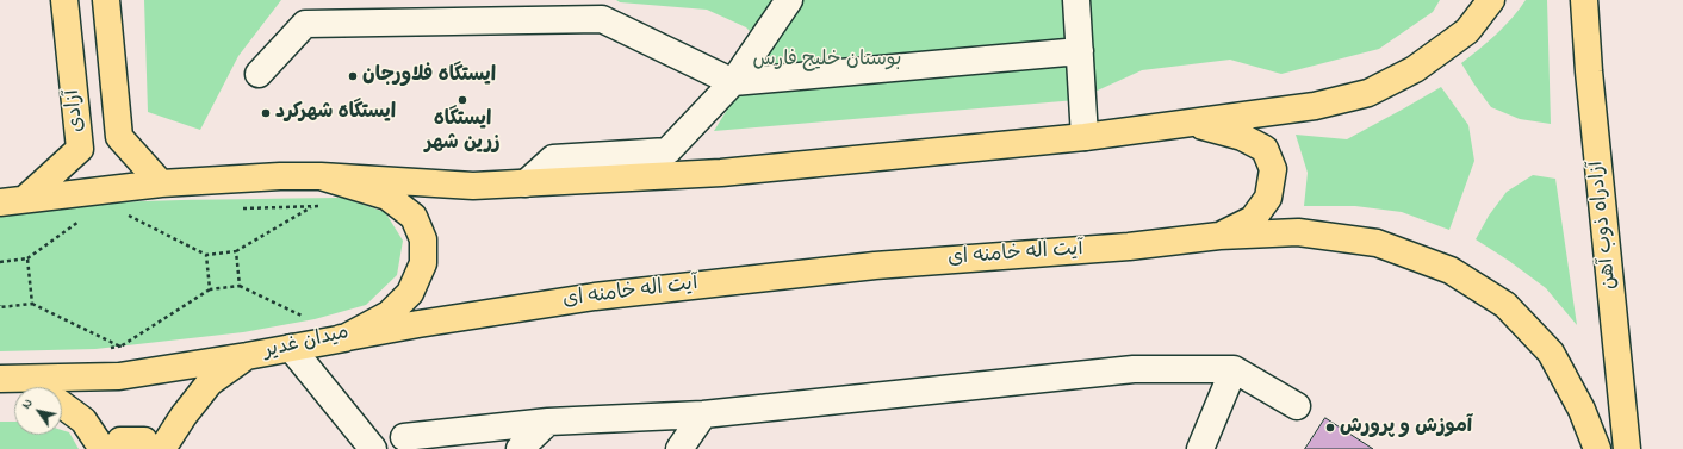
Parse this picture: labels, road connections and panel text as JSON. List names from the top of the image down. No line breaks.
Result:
{"streets":{"main road":["آزادی","آزادراه ذوب آهن","آیت اله خامنه ای","میدان غدیر"]},"crossings":[["آزادی","میدان غدیر"],["آیت اله خامنه ای","میدان غدیر"]],"parks":["بوستان خلیج فارس"],"places":["ایستگاه فلاورجان","ایستگاه زرین شهر","ایستگاه شهرکرد","آموزش و پرورش"],"north":"top left"}
